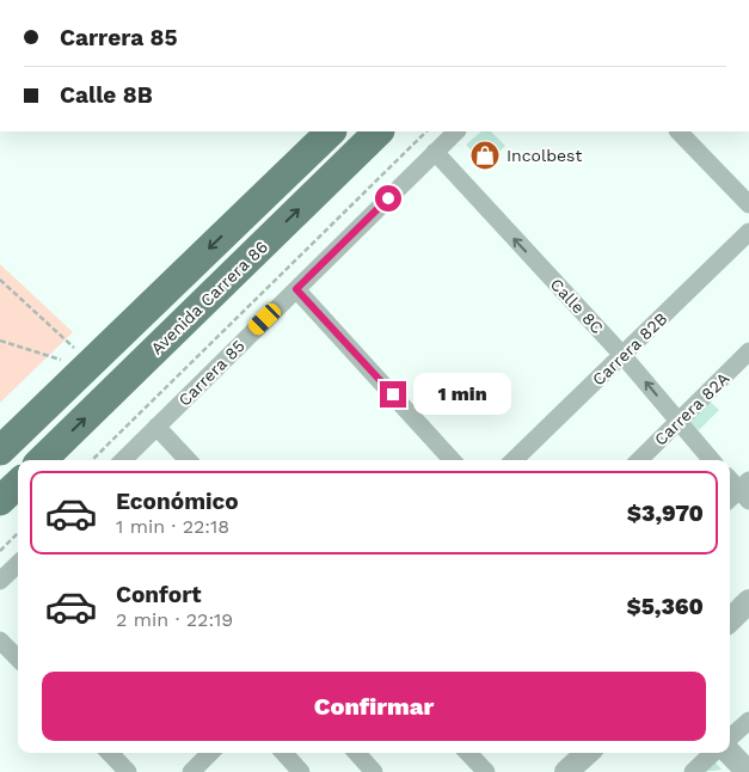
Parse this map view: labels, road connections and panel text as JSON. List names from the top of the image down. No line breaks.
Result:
{"streets":{"main road":["Avenida Carrera 86"],"street":["Calle 8C","Carrera 82B","Carrera 85","Carrera 82A"]},"crossings":[["Calle 8C","Carrera 82B"],["Calle 8C","Carrera 85"],["Calle 8C","Carrera 82A"]],"one_way":["Calle 8C"],"places":{"shop":["Incolbest"]},"page":{"banner":["Carrera 85","Calle 8B"],"bubble":"1 min","list":[{"name":"Económico","note":"1 min · 22:18","value":"$3,970"},{"name":"Confort","note":"2 min · 22:19","value":"$5,360"}],"buttons":"Confirmar"}}
